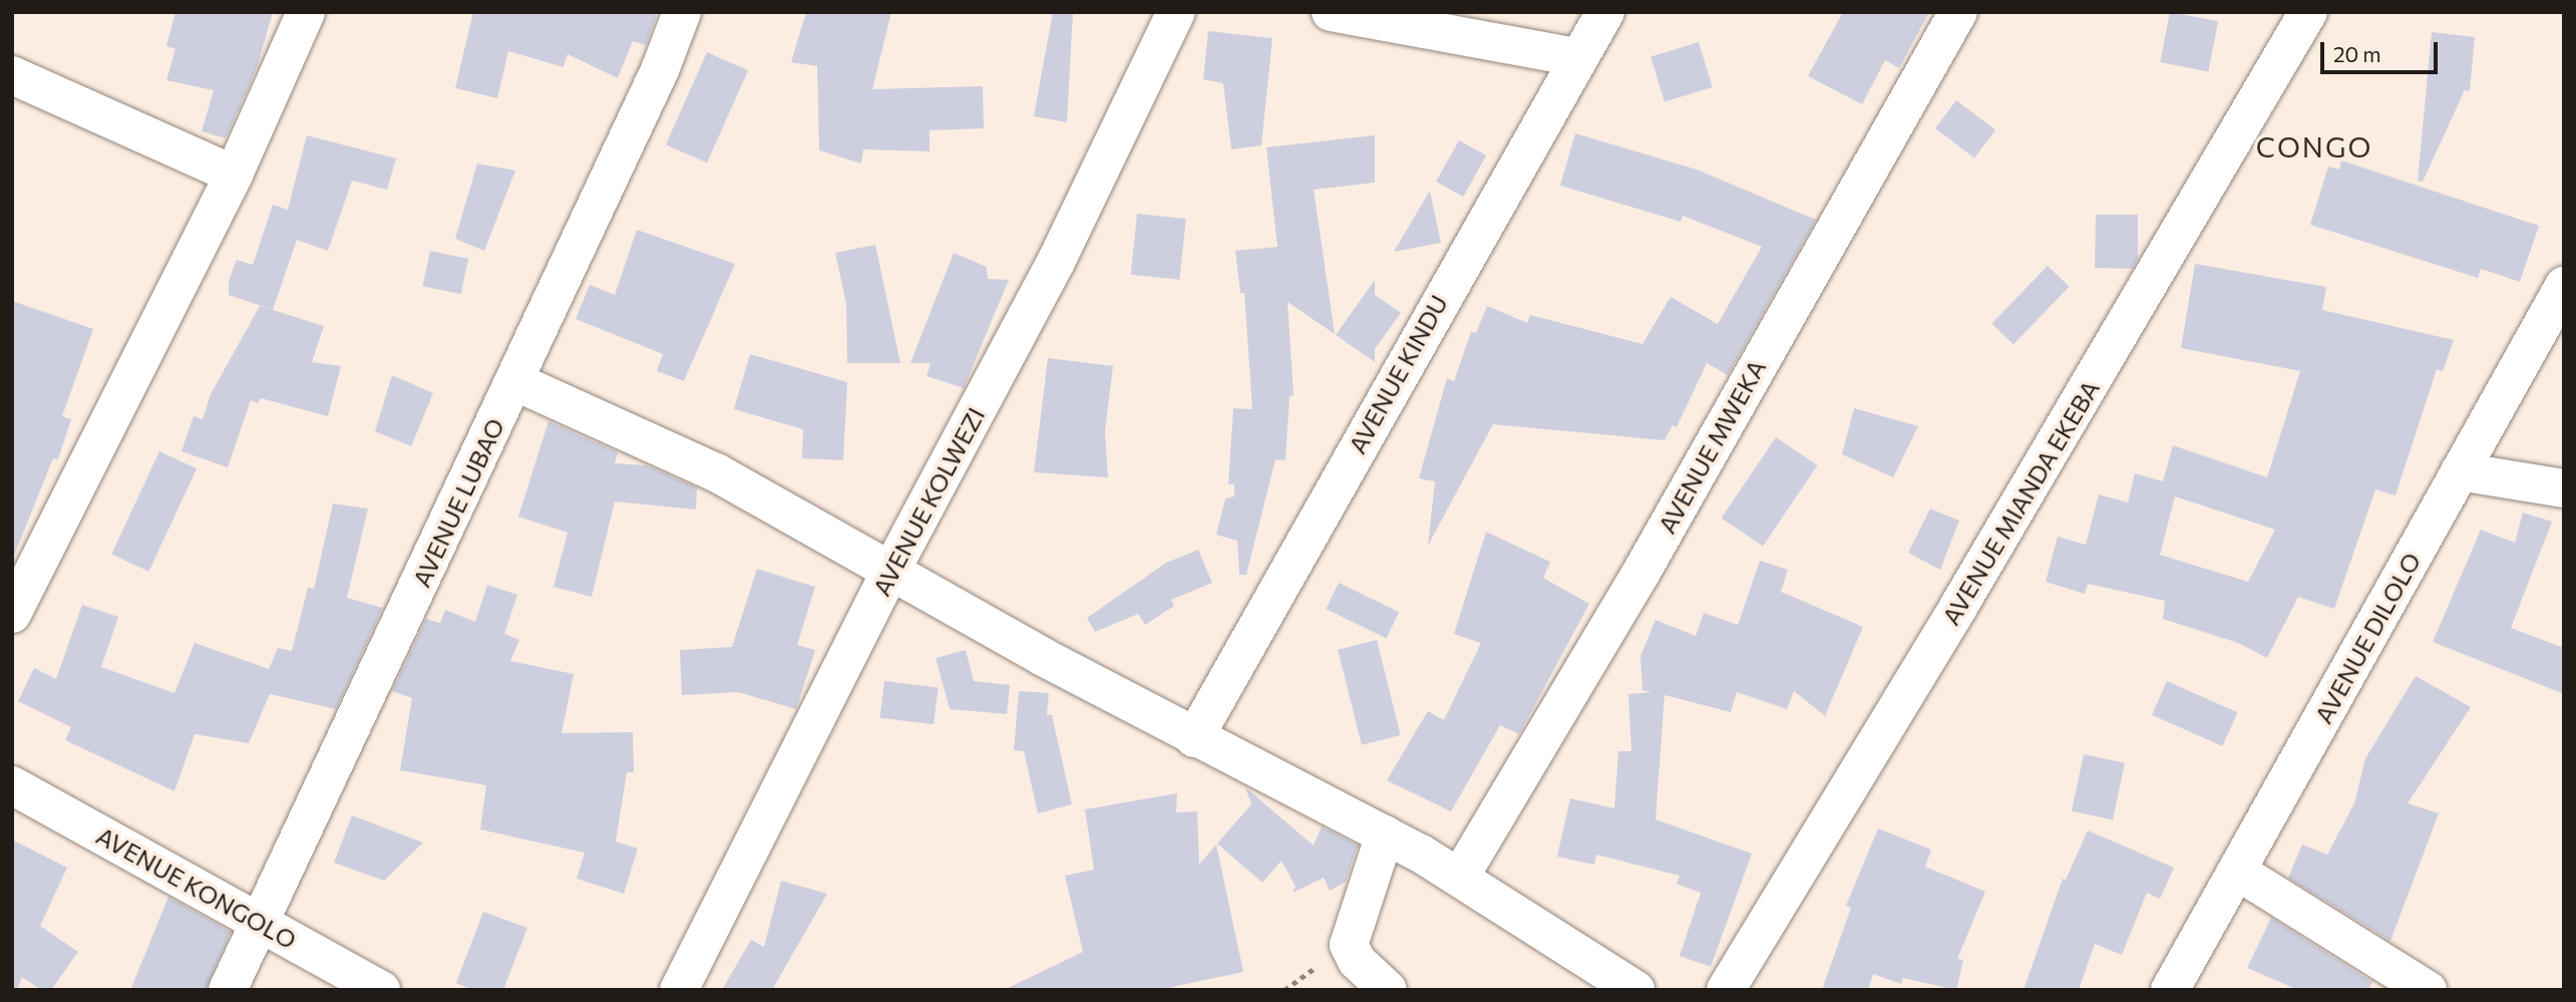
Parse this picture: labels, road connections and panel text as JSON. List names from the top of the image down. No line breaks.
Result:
{"streets":{"street":["AVENUE KINDU","AVENUE MWEKA","AVENUE KOLWEZI","AVENUE LUBAO","AVENUE MIANDA EKEBA","AVENUE DILOLO","AVENUE KONGOLO"]},"crossings":[["AVENUE LUBAO","AVENUE KONGOLO"]],"districts":["CONGO"],"scale_bar":"20 m"}
